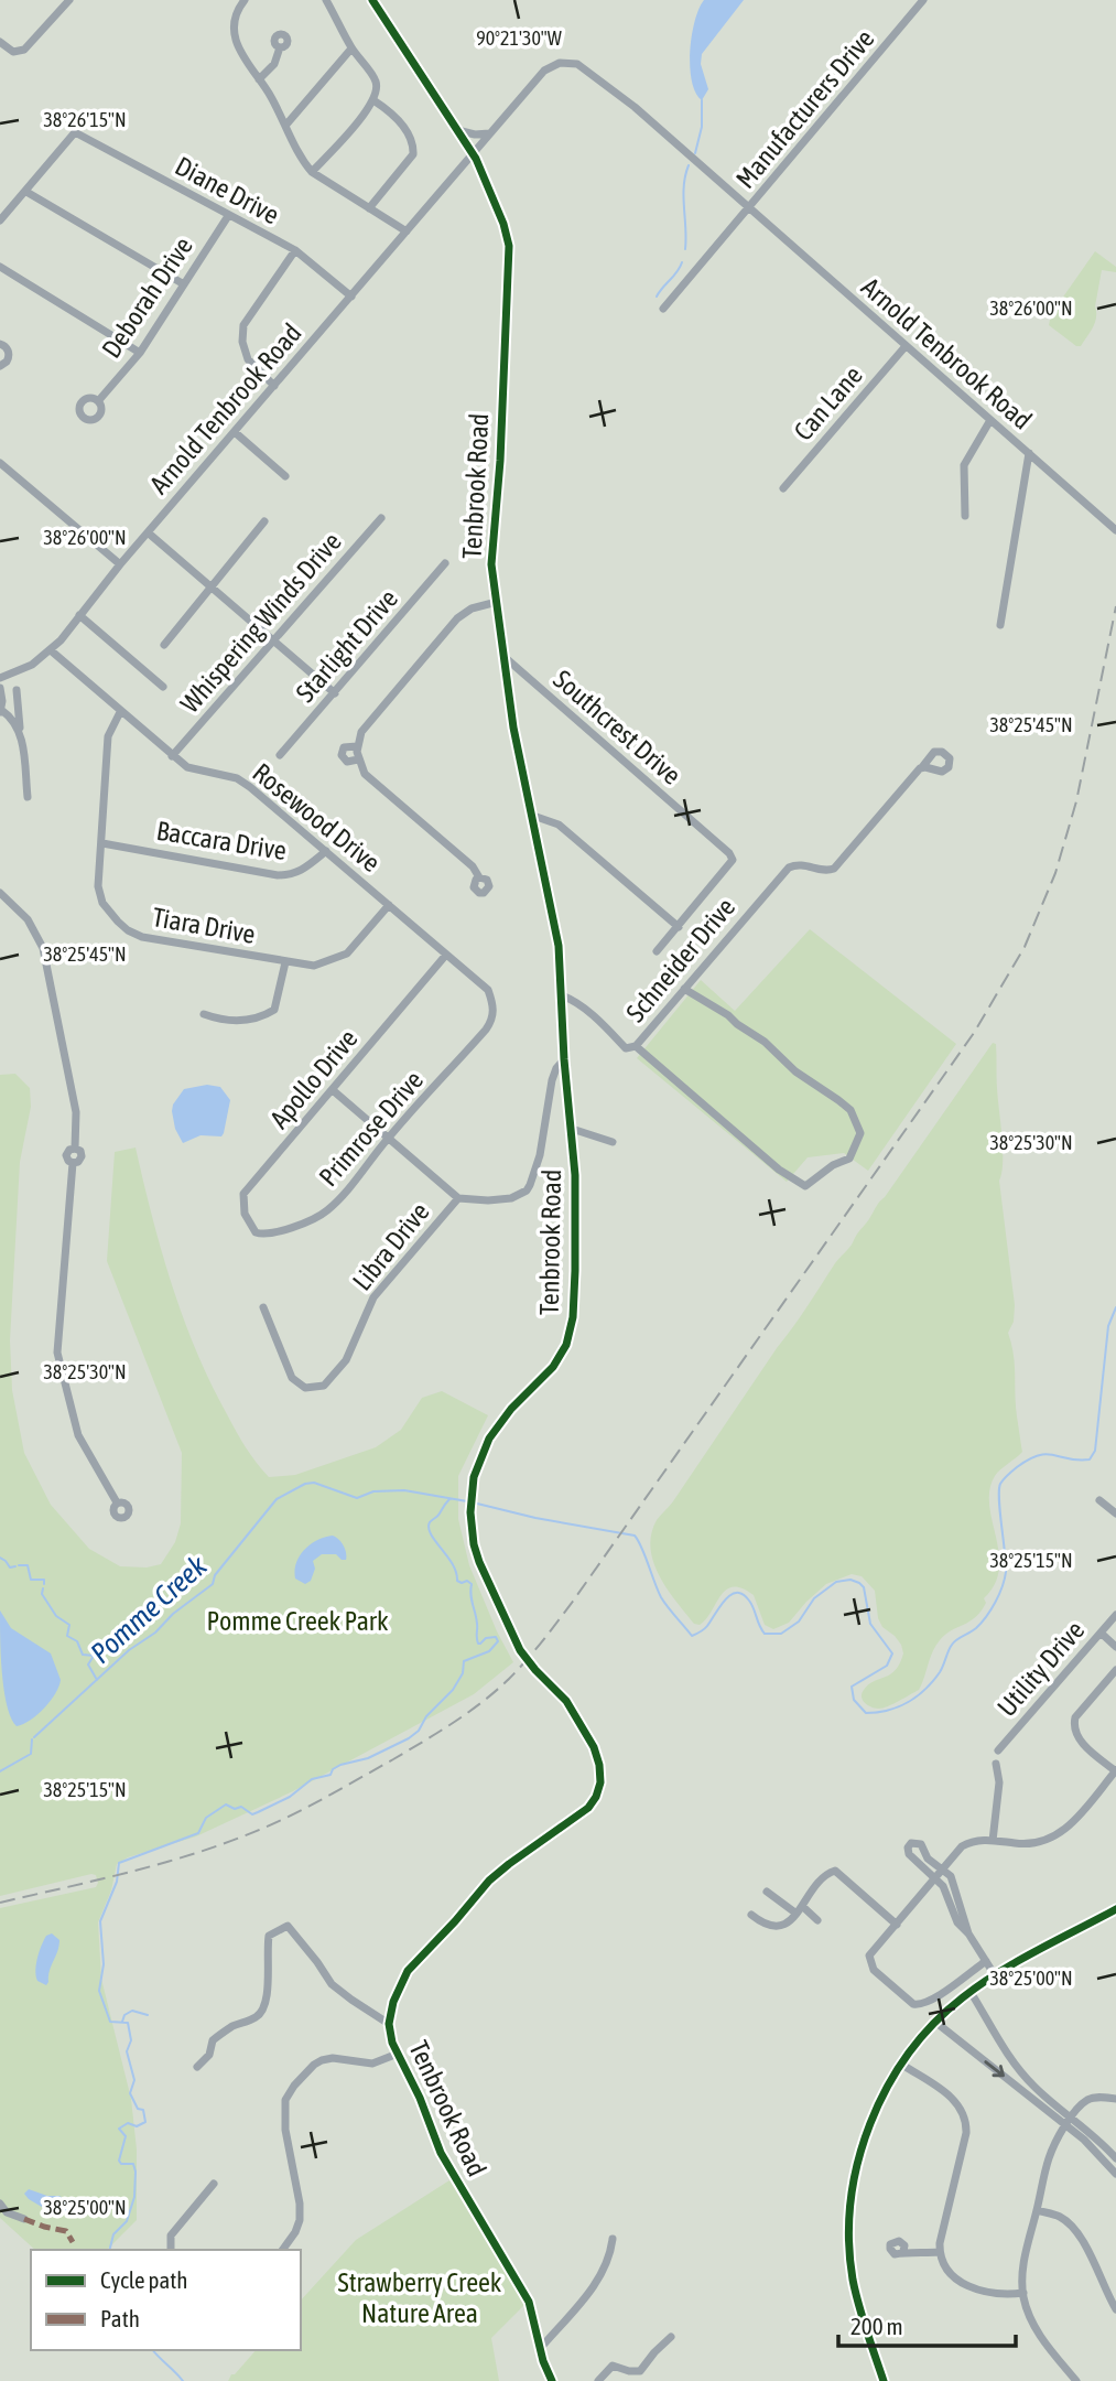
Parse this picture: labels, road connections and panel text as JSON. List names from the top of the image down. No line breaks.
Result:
{"streets":{"street":["Manufacturers Drive","Diane Drive","Deborah Drive","Arnold Tenbrook Road","Can Lane","Tenbrook Road","Whispering Winds Drive","Starlight Drive","Southcrest Drive","Rosewood Drive","Baccara Drive","Tiara Drive","Schneider Drive","Apollo Drive","Primrose Drive","Libra Drive","Utility Drive"]},"crossings":[["Manufacturers Drive","Arnold Tenbrook Road"],["Diane Drive","Deborah Drive"],["Diane Drive","Arnold Tenbrook Road"],["Arnold Tenbrook Road","Can Lane"],["Arnold Tenbrook Road","Tenbrook Road"],["Arnold Tenbrook Road","Rosewood Drive"],["Tenbrook Road","Southcrest Drive"],["Tenbrook Road","Schneider Drive"],["Whispering Winds Drive","Rosewood Drive"],["Rosewood Drive","Baccara Drive"],["Rosewood Drive","Tiara Drive"],["Rosewood Drive","Apollo Drive"],["Rosewood Drive","Primrose Drive"],["Baccara Drive","Tiara Drive"],["Apollo Drive","Primrose Drive"]],"water":["Pomme Creek"],"parks":["Pomme Creek Park","Strawberry Creek Nature Area"],"legend":["Cycle path","Path"],"scale_bar":"200 m","coordinates":["90°21'30\"W","38°26'15\"N","38°26'00\"N","38°25'45\"N","38°25'30\"N","38°25'15\"N","38°25'00\"N"]}
